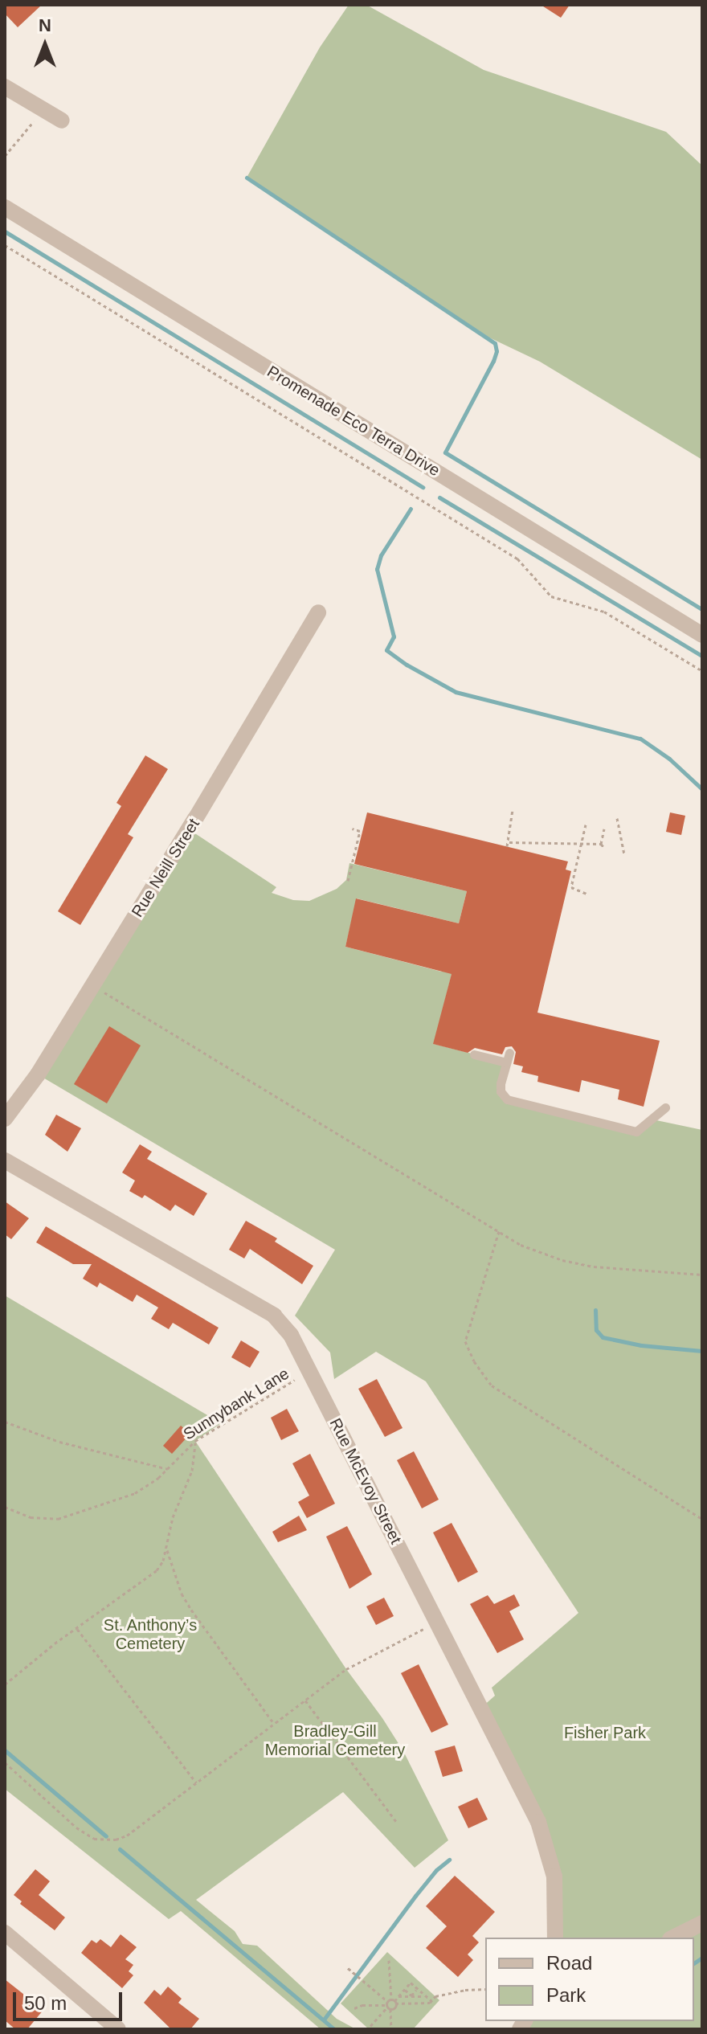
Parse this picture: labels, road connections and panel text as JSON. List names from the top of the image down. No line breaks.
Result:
{"streets":{"street":["Promenade Eco Terra Drive","Rue Neill Street","Rue McEvoy Street"],"path":["Sunnybank Lane"]},"crossings":[["Sunnybank Lane","Rue McEvoy Street"]],"parks":["St. Anthony’s Cemetery","Bradley-Gill Memorial Cemetery","Fisher Park"],"legend":["Road","Park"],"scale_bar":"50 m","north":"top"}
